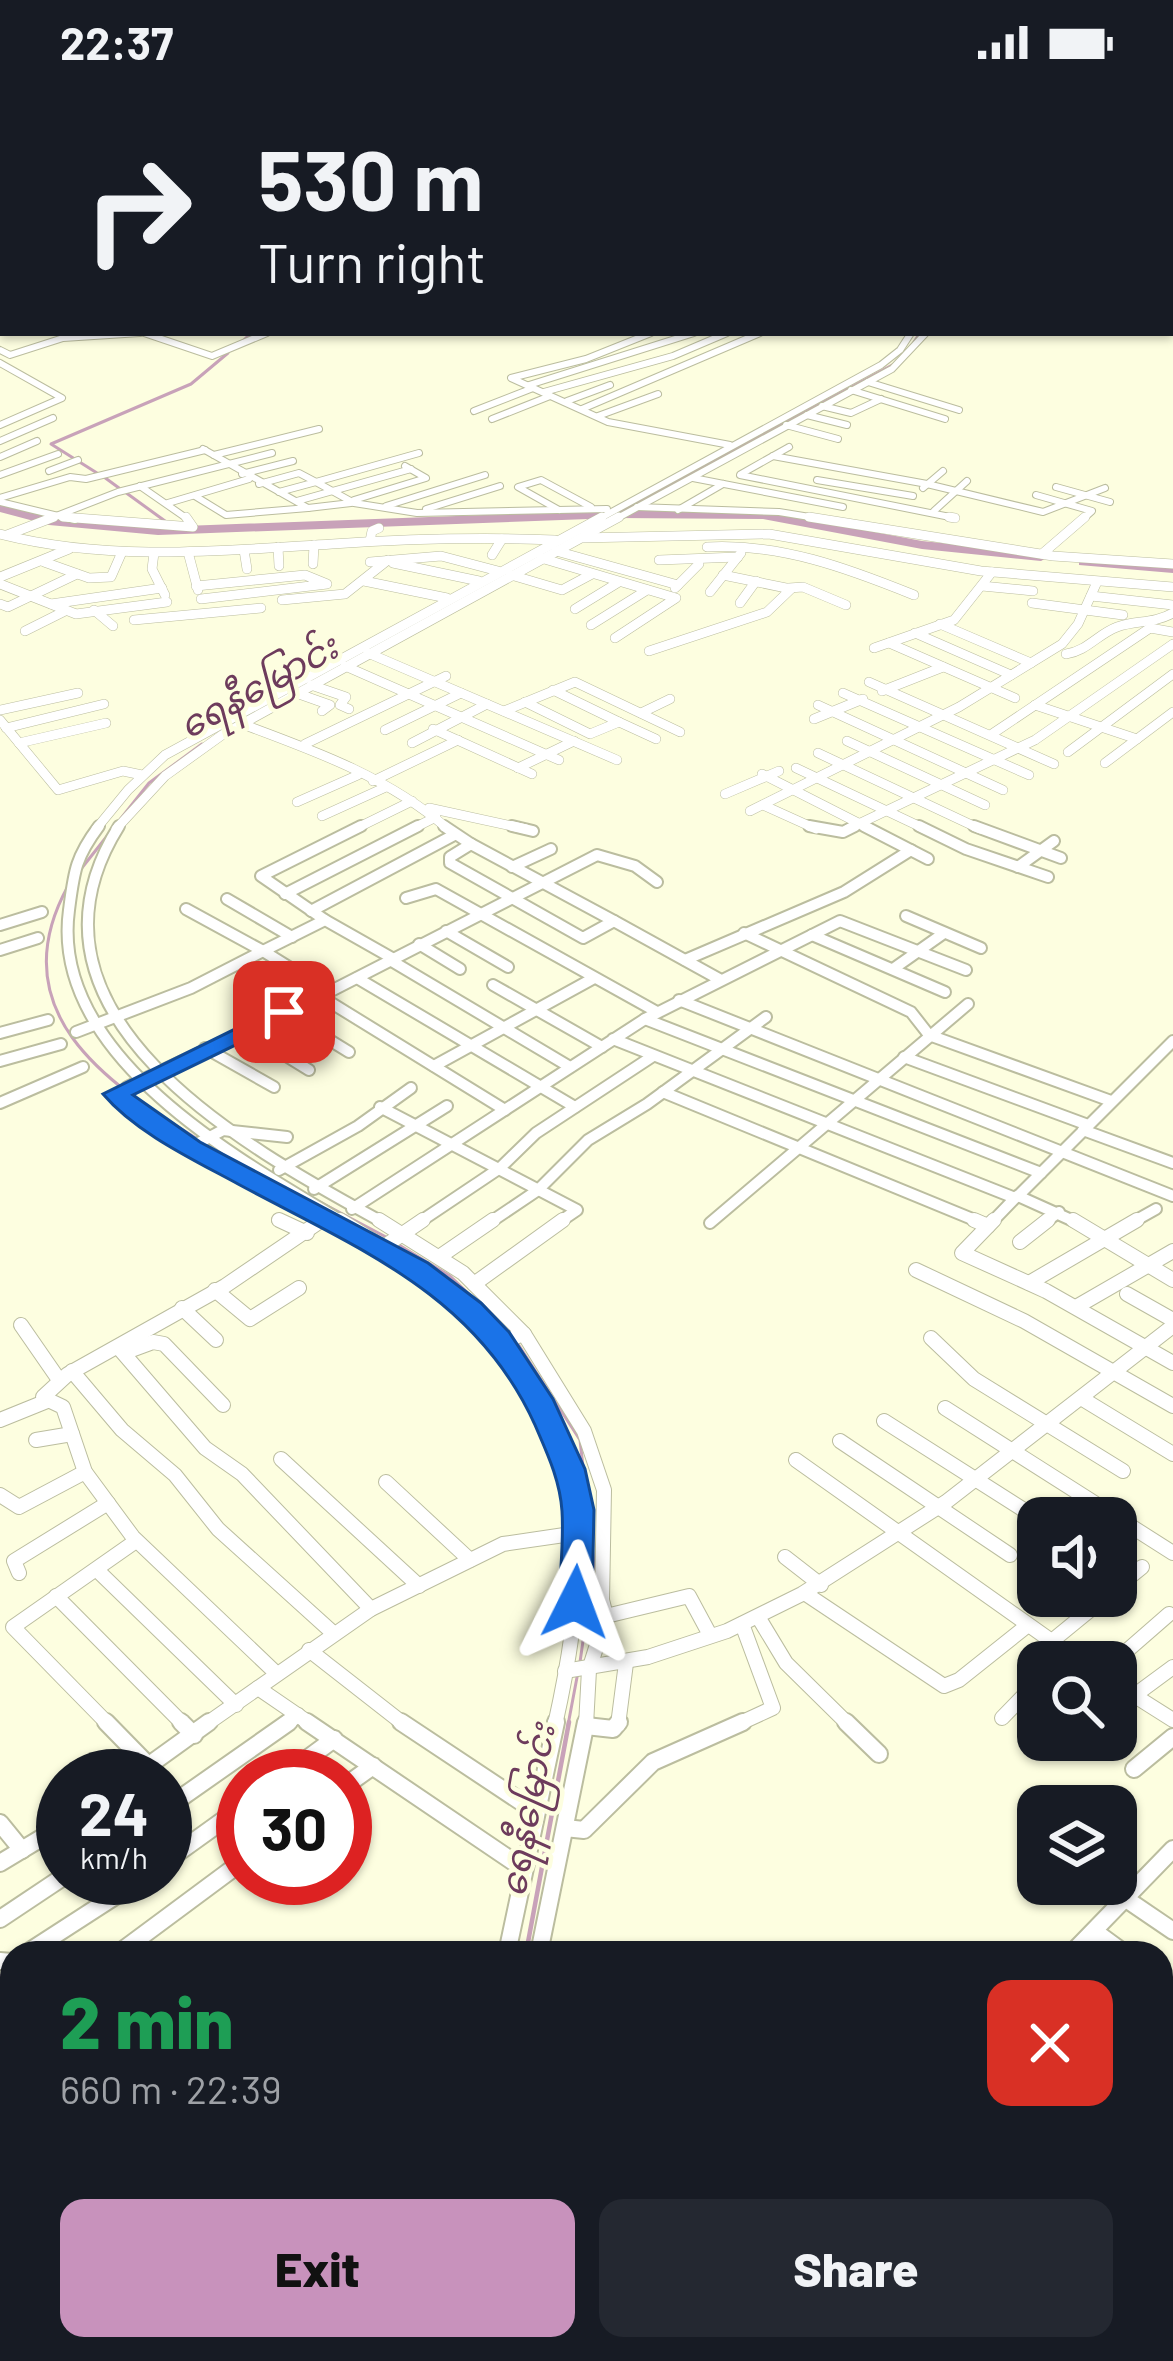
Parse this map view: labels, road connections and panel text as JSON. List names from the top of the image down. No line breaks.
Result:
{"water":["ရေနီမြောင်း"],"page":{"status":"22:37","turn":["530 m","Turn right"],"speed":"24 km/h","limit":"30","heading":["2 min","660 m · 22:39"],"buttons":["Exit","Share"]}}
